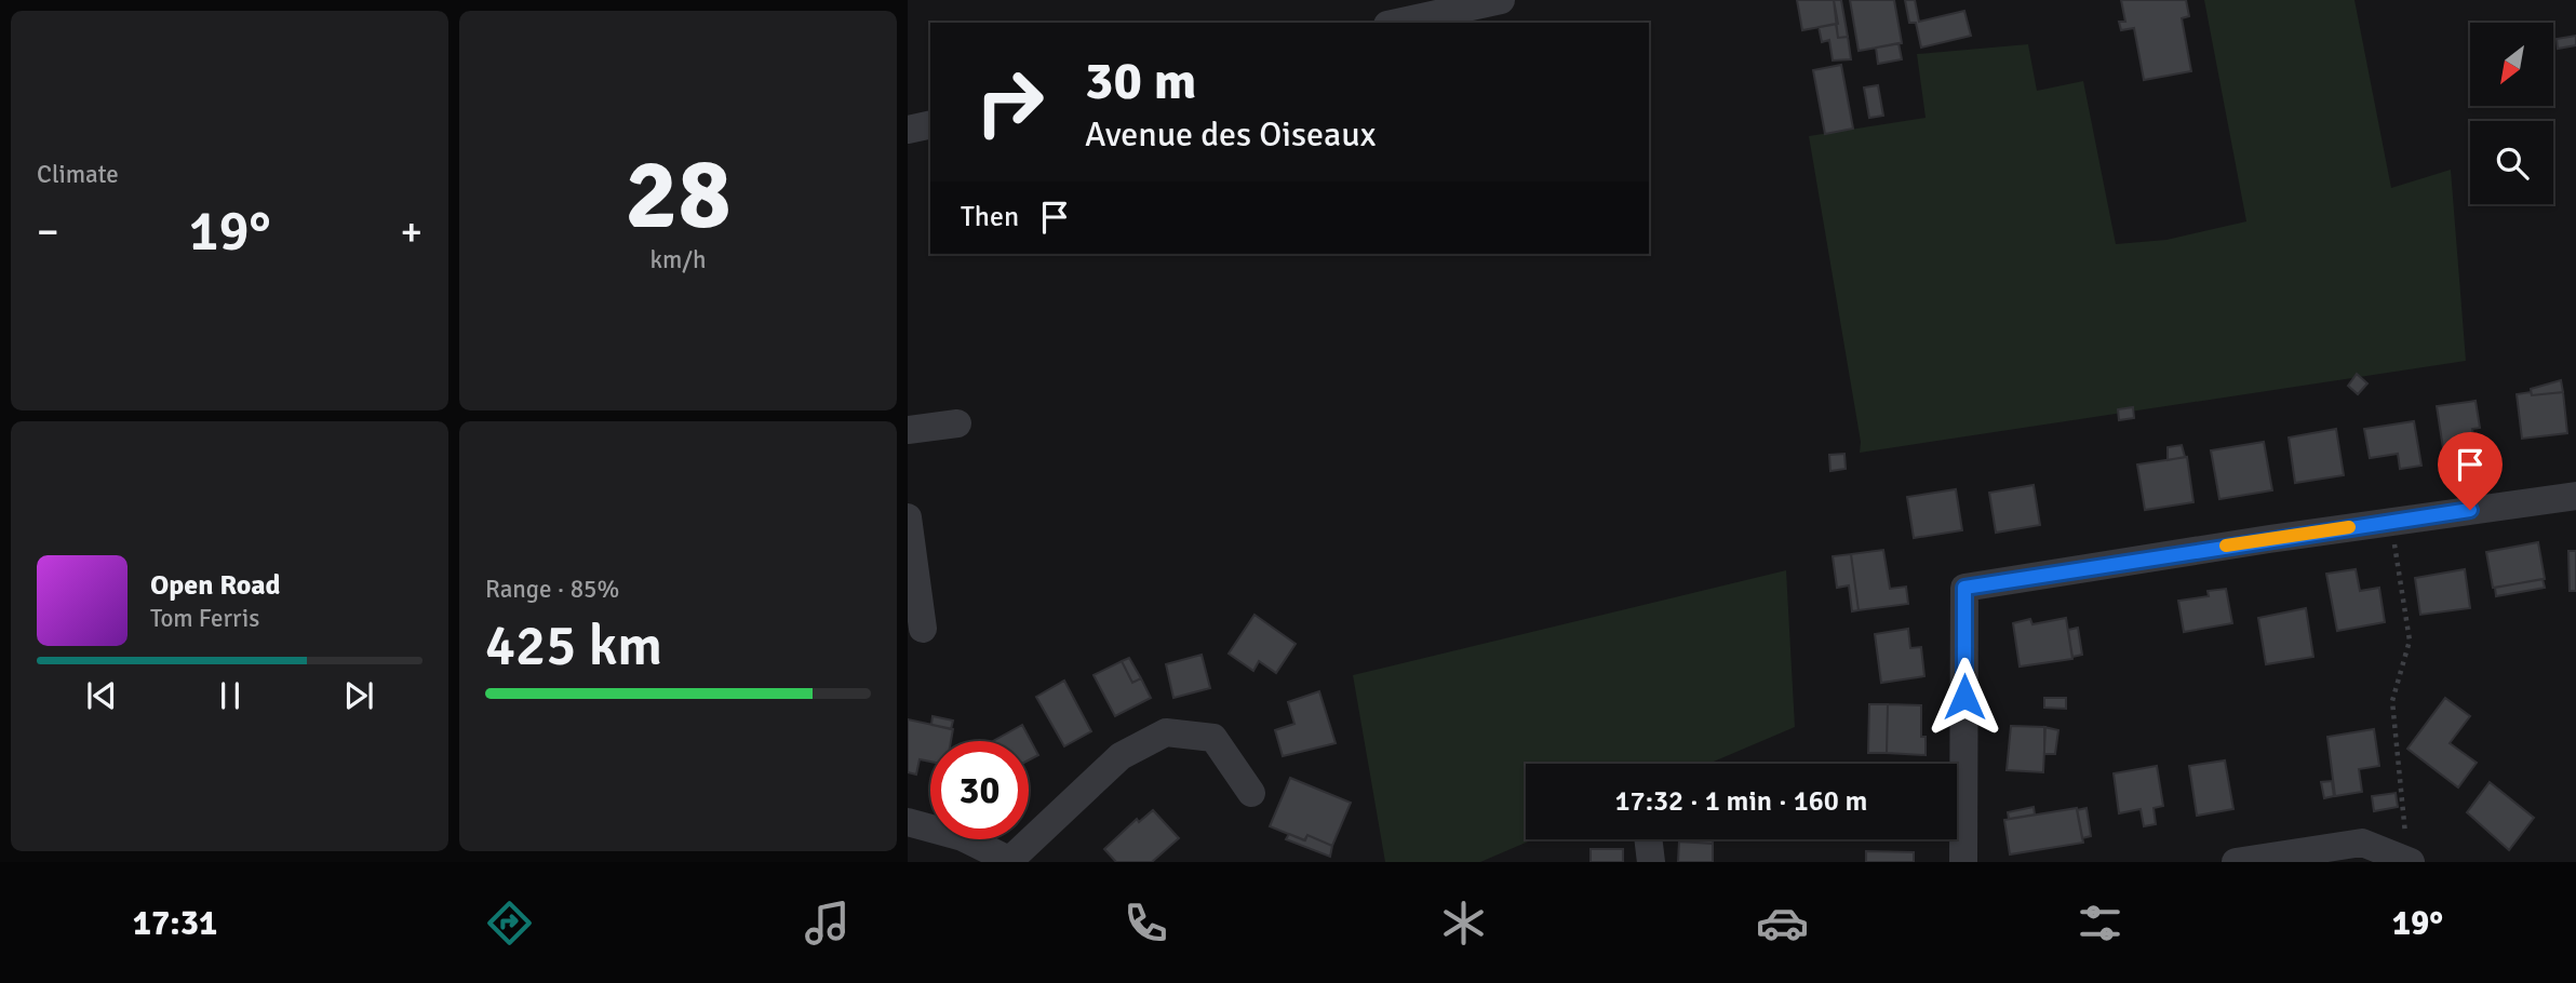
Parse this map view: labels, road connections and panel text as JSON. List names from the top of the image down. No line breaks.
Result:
{"north":"bottom left","page":{"tile":["Climate",["28","km/h"],["Range · 85%","425 km"]],"turn":["30 m","Avenue des Oiseaux"],"then":"Then","heat":["−","19°","+"],"song":["Open Road","Tom Ferris"],"limit":"30","trip":"17:32 · 1 min · 160 m","tabs":["17:31","19°"]}}
